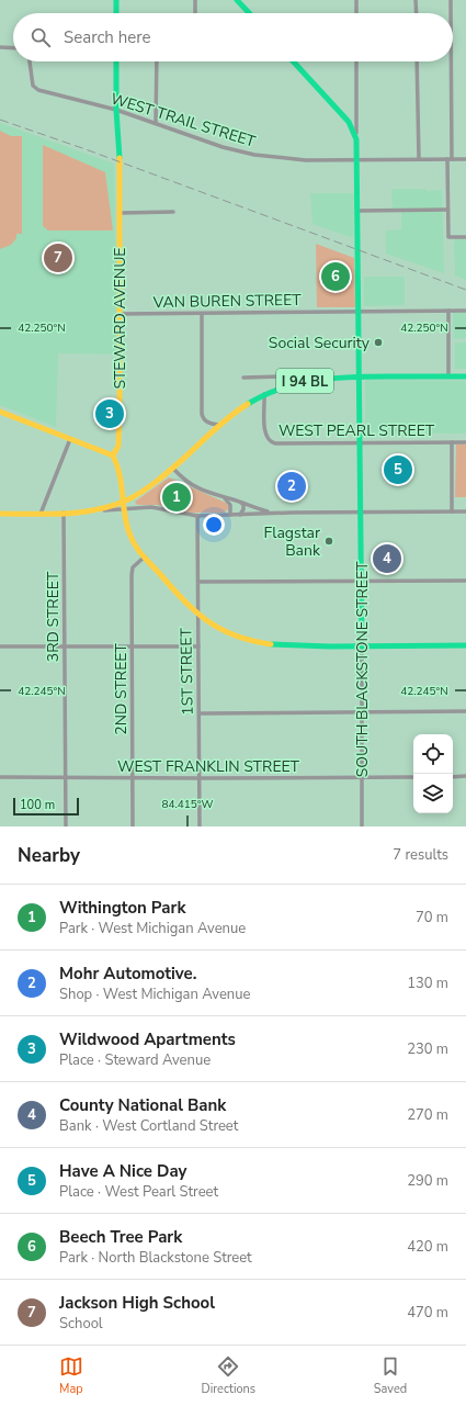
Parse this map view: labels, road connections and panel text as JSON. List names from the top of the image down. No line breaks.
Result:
{"streets":{"main road":["STEWARD AVENUE","I 94 BL","SOUTH BLACKSTONE STREET"],"street":["WEST TRAIL STREET","VAN BUREN STREET","WEST PEARL STREET","3RD STREET","1ST STREET","2ND STREET","WEST FRANKLIN STREET"]},"crossings":[["WEST TRAIL STREET","STEWARD AVENUE"],["WEST TRAIL STREET","SOUTH BLACKSTONE STREET"],["VAN BUREN STREET","STEWARD AVENUE"],["VAN BUREN STREET","SOUTH BLACKSTONE STREET"],["I 94 BL","WEST PEARL STREET"],["I 94 BL","3RD STREET"],["I 94 BL","SOUTH BLACKSTONE STREET"],["WEST PEARL STREET","SOUTH BLACKSTONE STREET"],["3RD STREET","WEST FRANKLIN STREET"],["SOUTH BLACKSTONE STREET","WEST FRANKLIN STREET"],["1ST STREET","WEST FRANKLIN STREET"],["2ND STREET","WEST FRANKLIN STREET"]],"places":["Social Security","Flagstar Bank"],"scale_bar":"100 m","page":{"search":"Search here","pins":["7","6","3","5","2","1","4"],"scale":"100 m","heading":["Nearby","7 results"],"list":[{"mark":"1","name":"Withington Park","note":"Park · West Michigan Avenue","value":"70 m"},{"mark":"2","name":"Mohr Automotive.","note":"Shop · West Michigan Avenue","value":"130 m"},{"mark":"3","name":"Wildwood Apartments","note":"Place · Steward Avenue","value":"230 m"},{"mark":"4","name":"County National Bank","note":"Bank · West Cortland Street","value":"270 m"},{"mark":"5","name":"Have A Nice Day","note":"Place · West Pearl Street","value":"290 m"},{"mark":"6","name":"Beech Tree Park","note":"Park · North Blackstone Street","value":"420 m"},{"mark":"7","name":"Jackson High School","note":"School","value":"470 m"}],"nav":["Map","Directions","Saved"]},"coordinates":["42.250°N","42.245°N","84.415°W"]}
